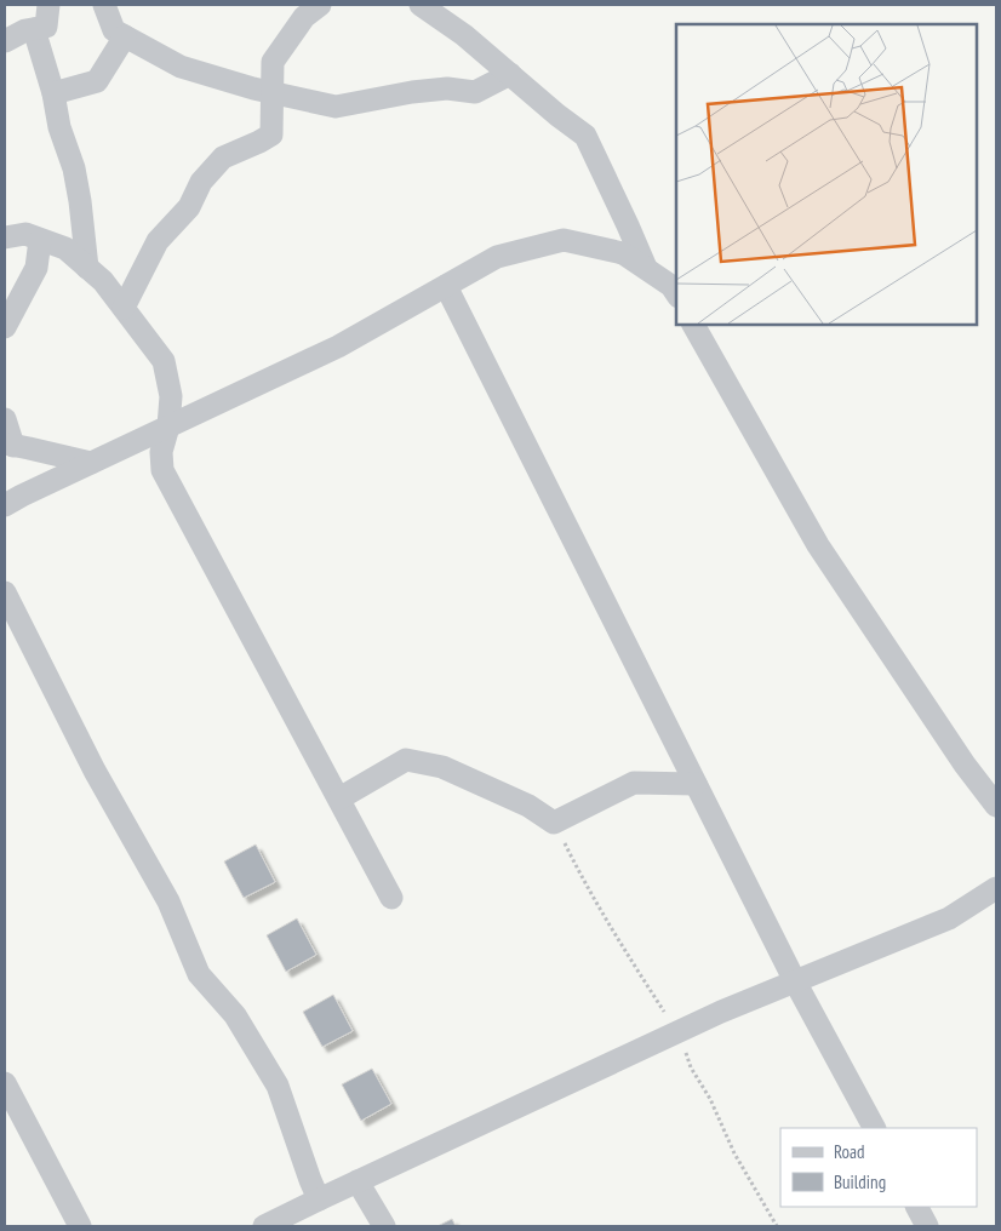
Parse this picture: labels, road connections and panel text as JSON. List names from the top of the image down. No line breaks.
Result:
{"legend":["Road","Building"]}
